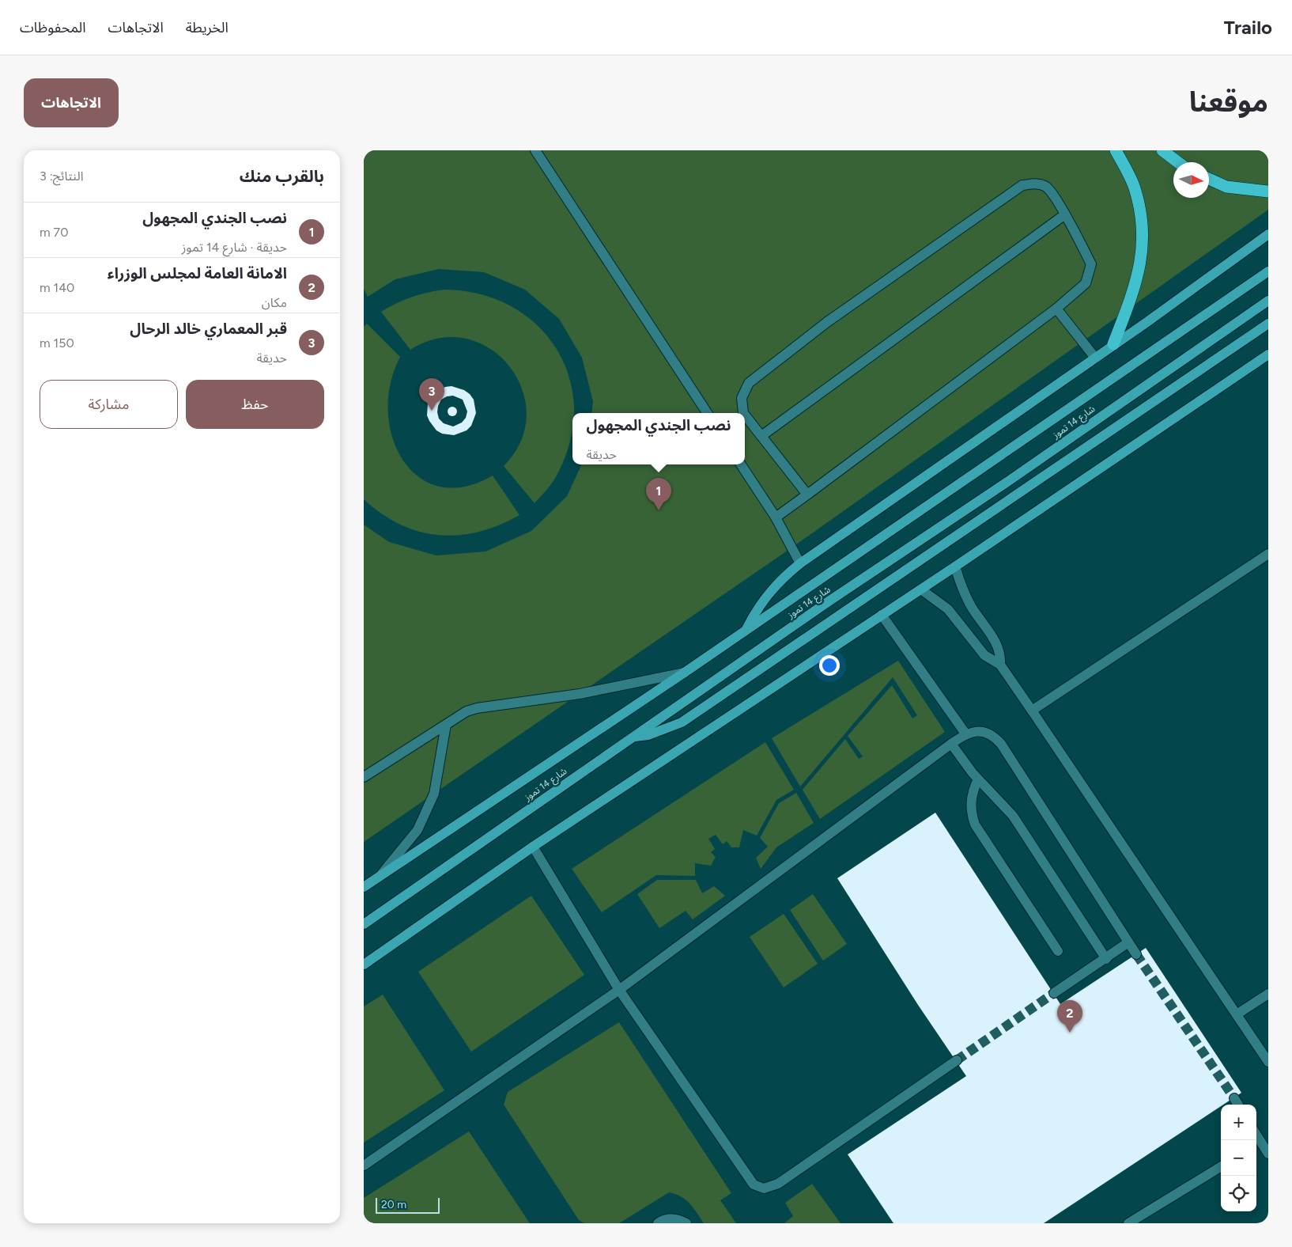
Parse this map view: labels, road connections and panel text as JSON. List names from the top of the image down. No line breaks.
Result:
{"streets":{"main road":["شارع 14 تموز"]},"scale_bar":"20 m","north":"right","page":{"header":"Trailo","nav":["الخريطة","الاتجاهات","المحفوظات"],"title":"موقعنا","buttons":["الاتجاهات",["حفظ","مشاركة"]],"heading":["بالقرب منك","النتائج: 3"],"list":[{"mark":"1","name":"نصب الجندي المجهول","note":"حديقة · شارع 14 تموز","value":"70 m"},{"mark":"2","name":"الامانة العامة لمجلس الوزراء","note":"مكان","value":"140 m"},{"mark":"3","name":"قبر المعماري خالد الرحال","note":"حديقة","value":"150 m"}],"pins":["3","1","2"],"popup":["نصب الجندي المجهول","حديقة"],"map_buttons":["+","−"],"scale":"20 m"}}
